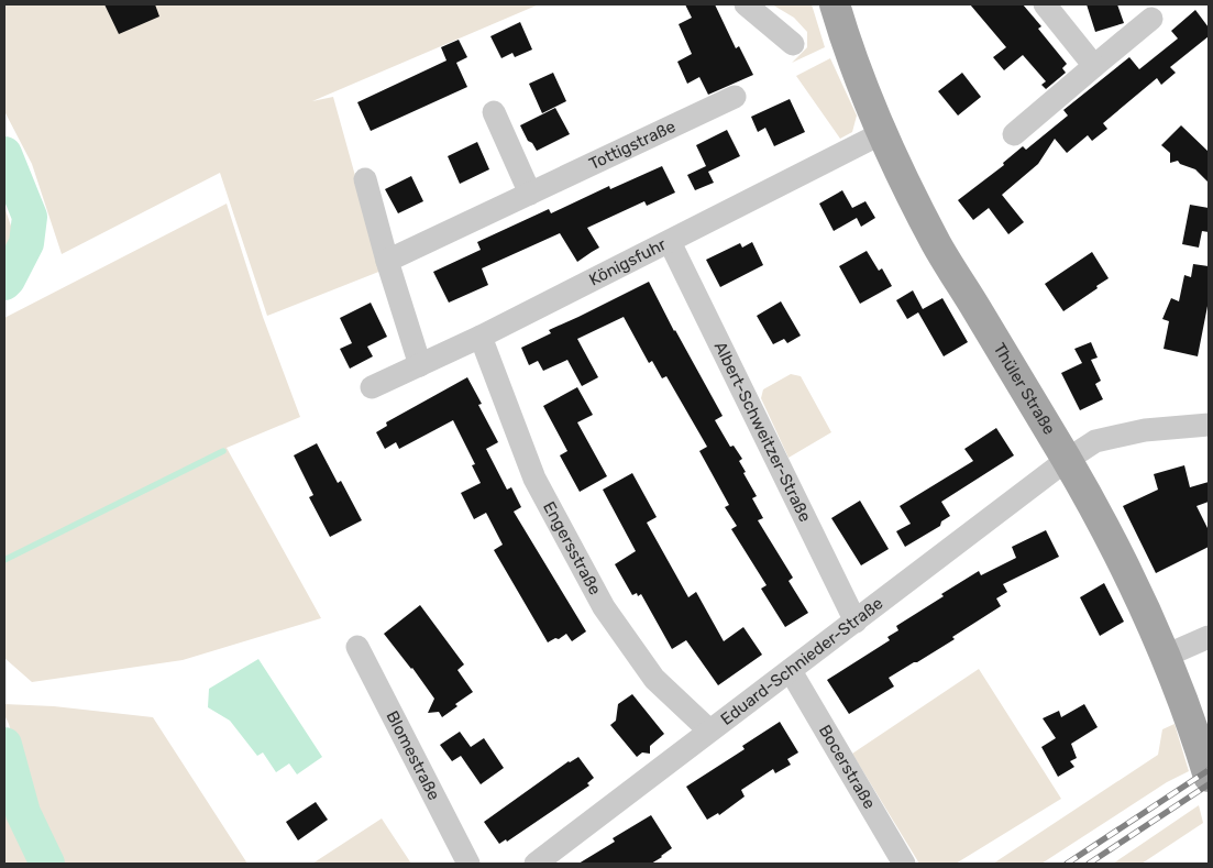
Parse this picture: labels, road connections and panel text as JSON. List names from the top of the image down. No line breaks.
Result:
{"streets":{"main road":["Thüler Straße"],"street":["Tottigstraße","Königsfuhr","Albert-Schweitzer-Straße","Engersstraße","Eduard-Schnieder-Straße","Blomestraße","Bocerstraße"]},"crossings":[["Königsfuhr","Thüler Straße"],["Königsfuhr","Albert-Schweitzer-Straße"],["Königsfuhr","Engersstraße"],["Thüler Straße","Eduard-Schnieder-Straße"],["Albert-Schweitzer-Straße","Eduard-Schnieder-Straße"],["Engersstraße","Eduard-Schnieder-Straße"],["Eduard-Schnieder-Straße","Bocerstraße"]]}
